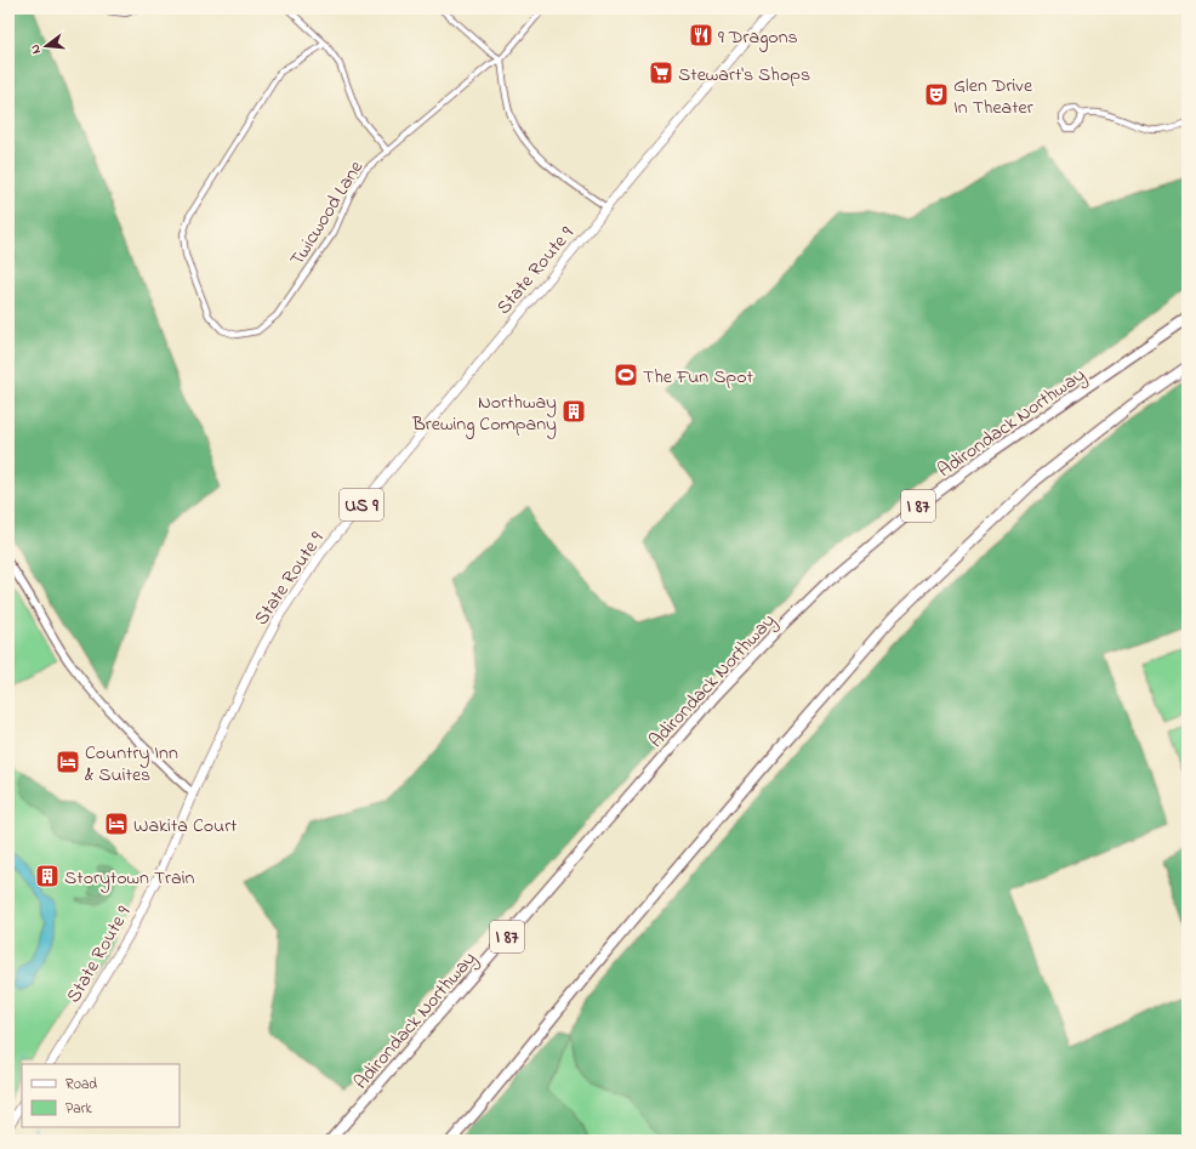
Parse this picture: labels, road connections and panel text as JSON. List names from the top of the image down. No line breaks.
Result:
{"streets":{"highway":["Adirondack Northway","I 87"],"main road":["State Route 9","US 9"],"street":["Twicwood Lane"]},"places":{"restaurant":["9 Dragons"],"supermarket":["Stewart's Shops"],"theatre":["Glen Drive In Theater"],"sports":["The Fun Spot"],"building":["Northway Brewing Company","Storytown Train"],"hotel":["Country Inn & Suites","Wakita Court"]},"legend":["Road","Park"],"north":"left"}
